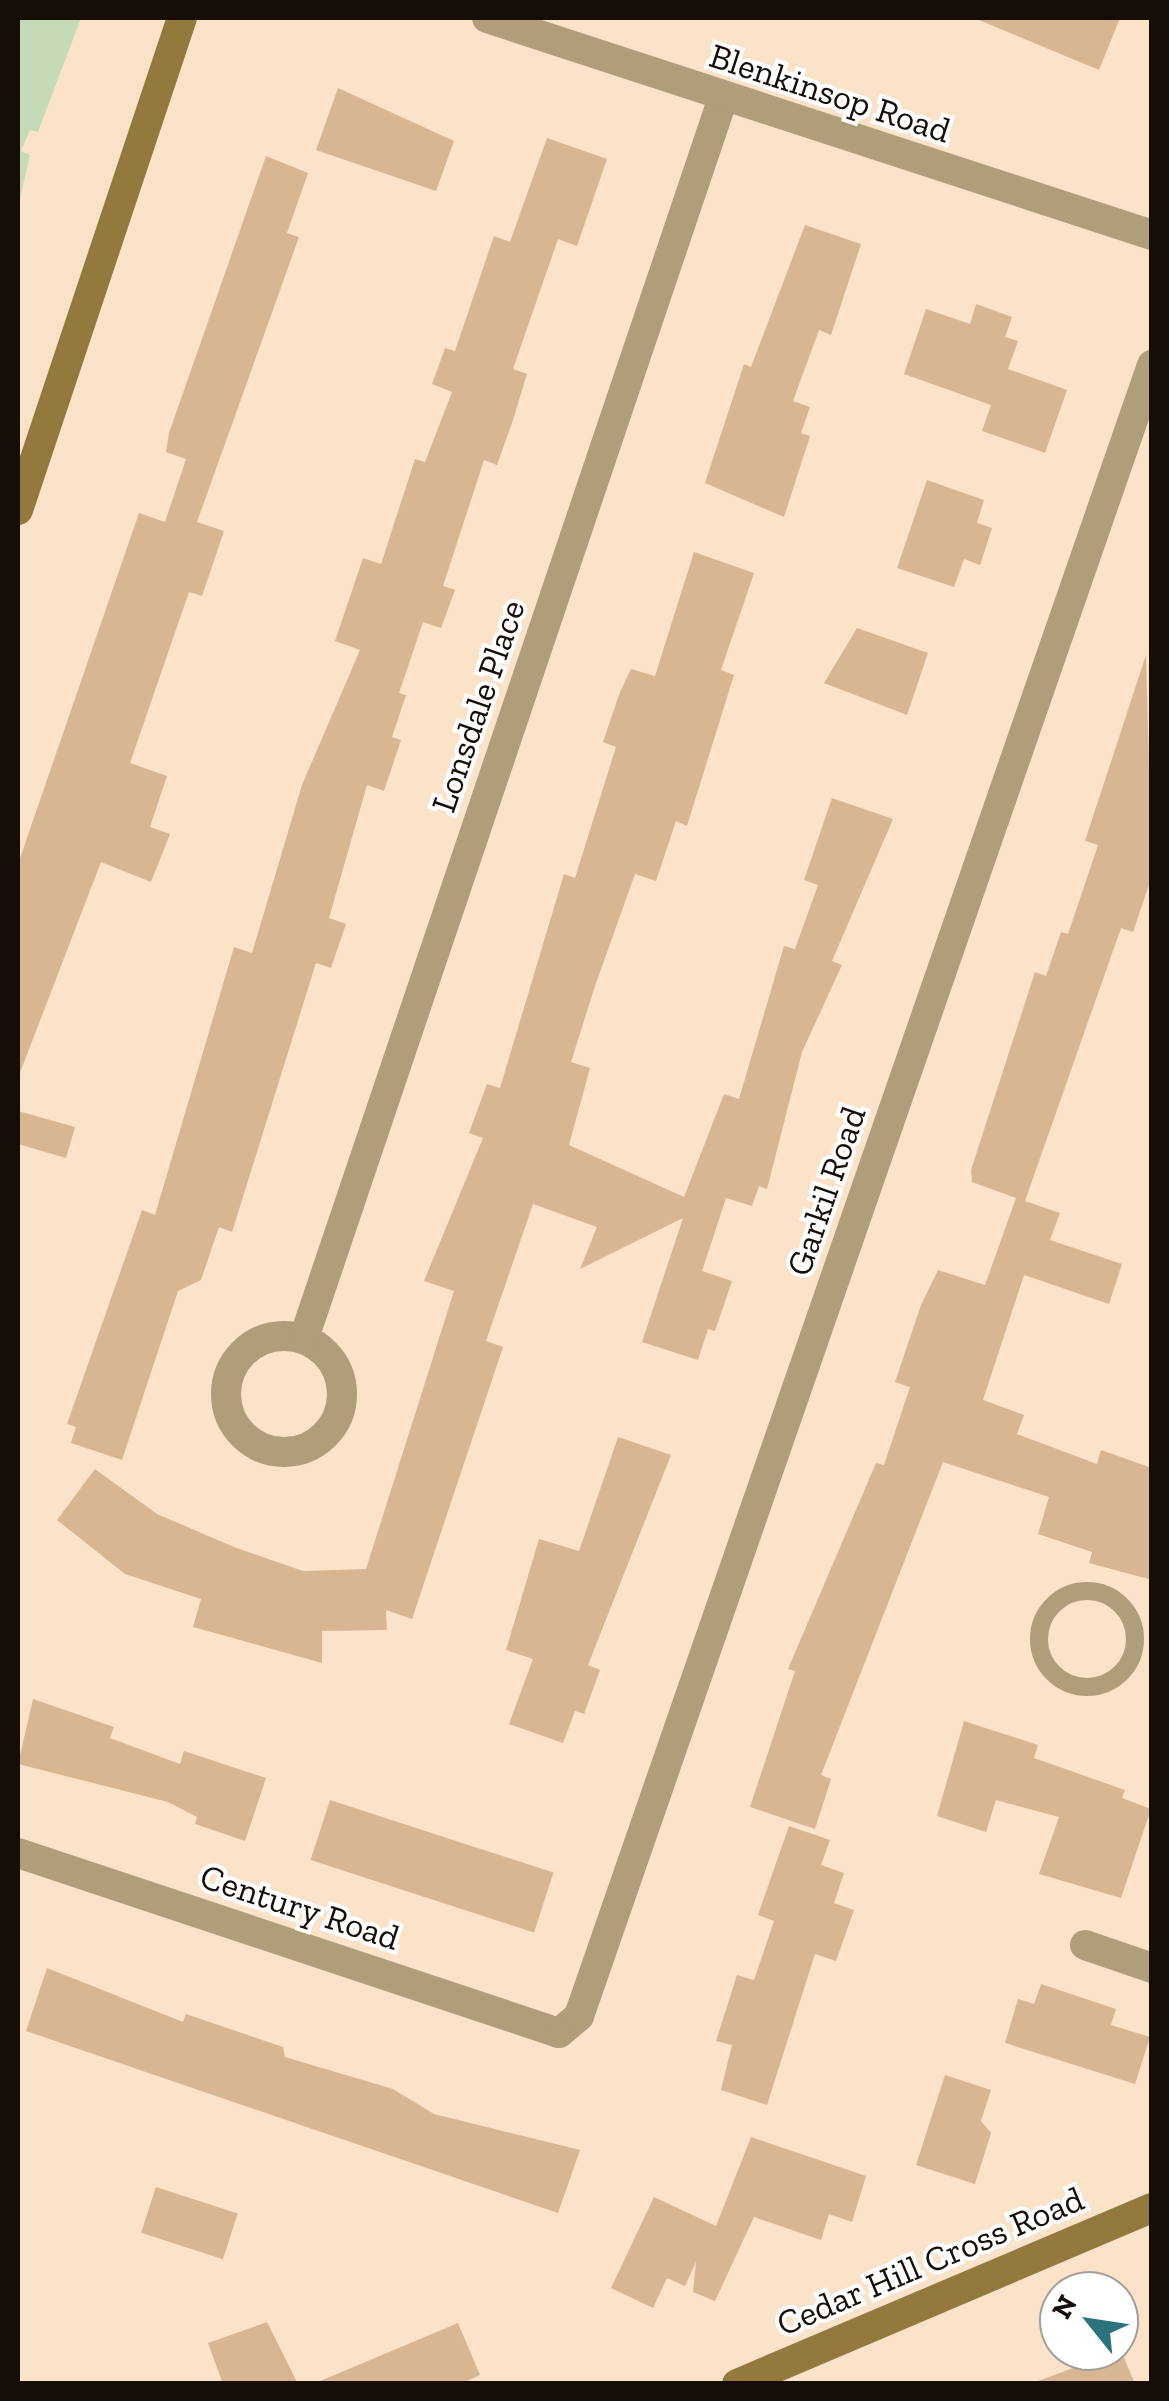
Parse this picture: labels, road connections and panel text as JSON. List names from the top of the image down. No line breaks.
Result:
{"streets":{"main road":["Cedar Hill Cross Road"],"street":["Blenkinsop Road","Lonsdale Place","Garkil Road","Century Road"]},"crossings":[["Blenkinsop Road","Lonsdale Place"],["Garkil Road","Century Road"]],"north":"top left"}
